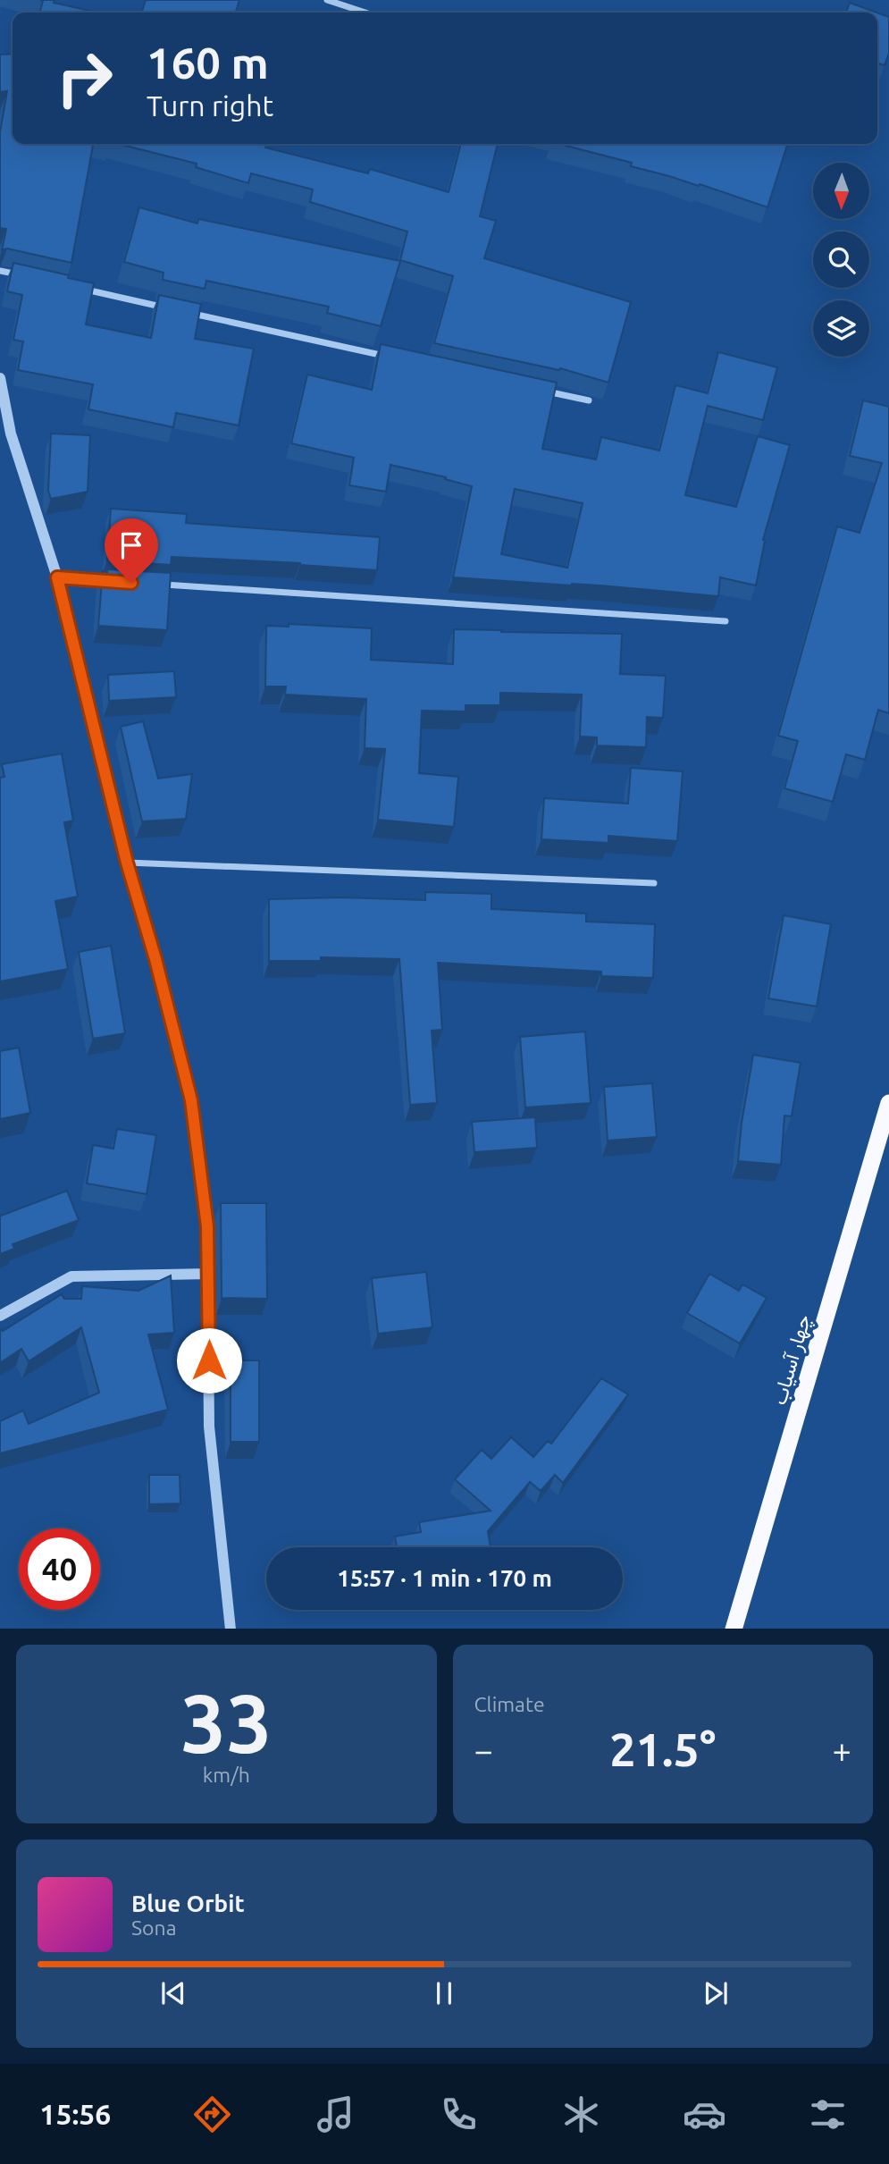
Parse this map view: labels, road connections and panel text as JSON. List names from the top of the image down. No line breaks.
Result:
{"streets":{"highway":["چهار آسیاب"]},"north":"bottom","page":{"turn":["160 m","Turn right"],"limit":"40","trip":"15:57 · 1 min · 170 m","tile":[["33","km/h"],"Climate"],"heat":["−","21.5°","+"],"song":["Blue Orbit","Sona"],"tabs":"15:56"}}
